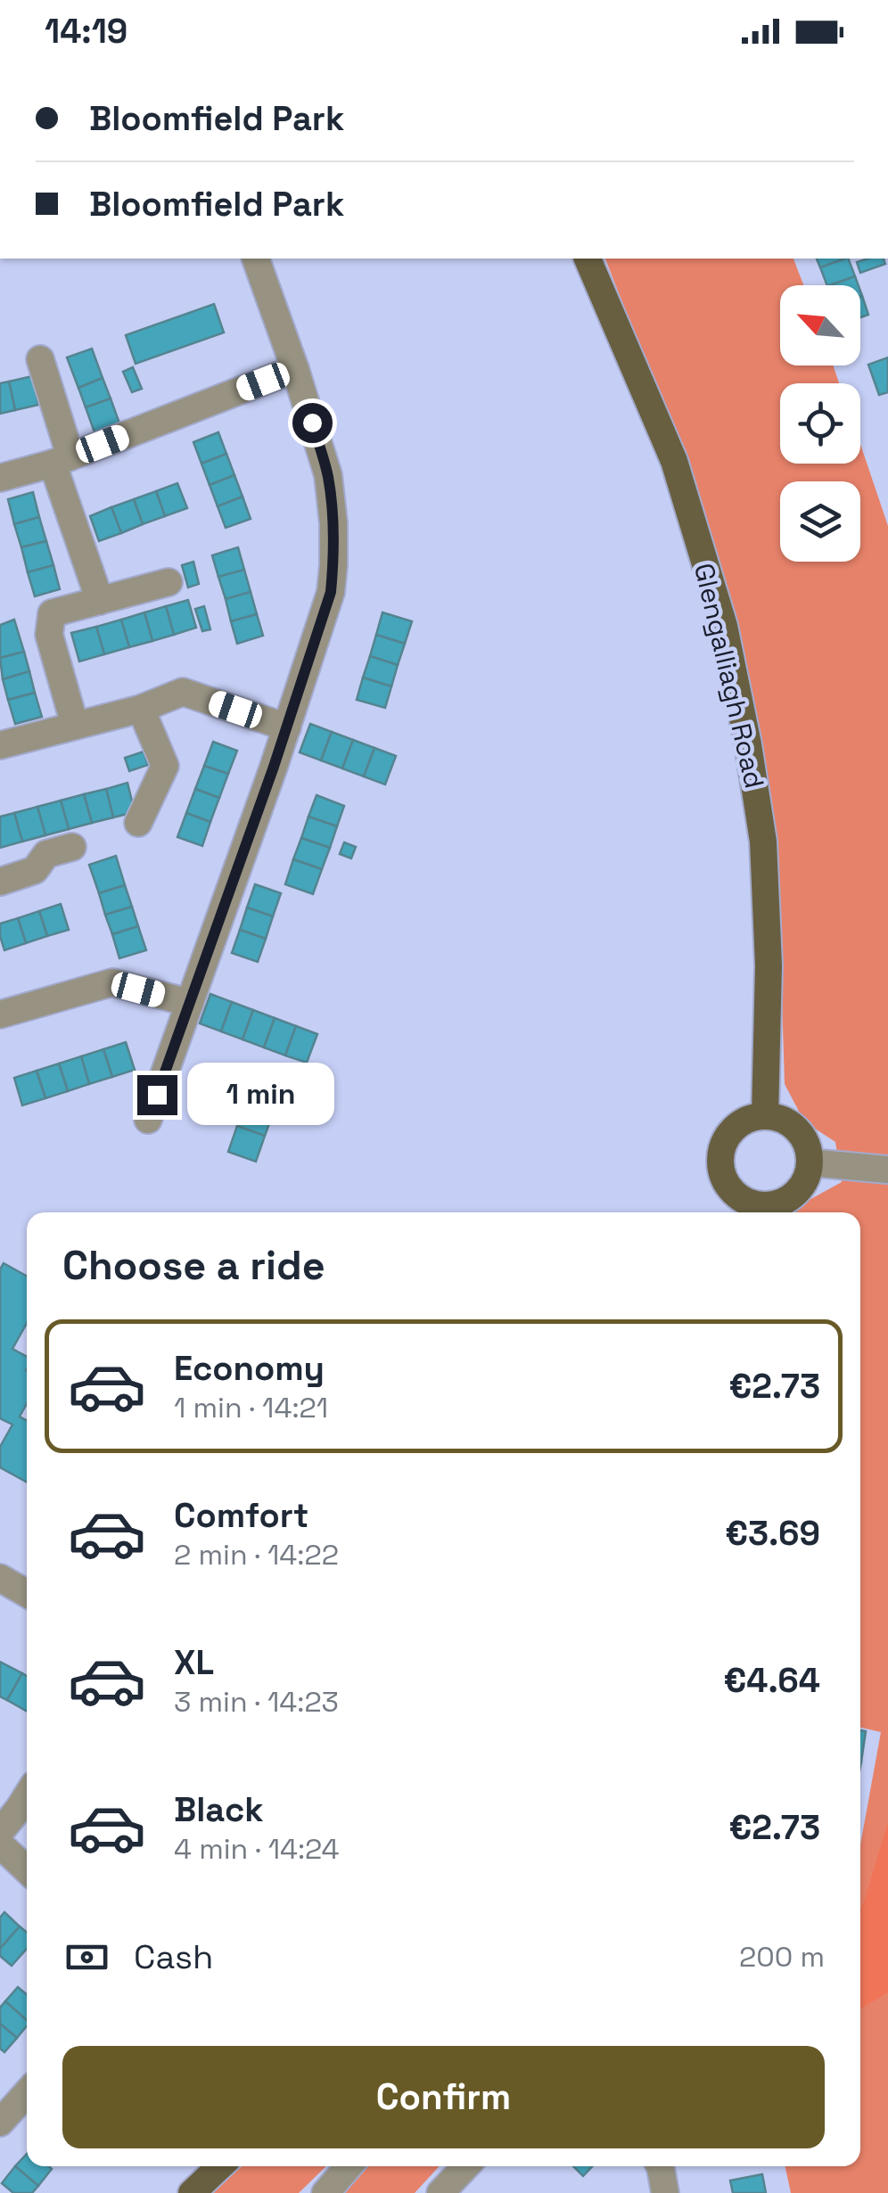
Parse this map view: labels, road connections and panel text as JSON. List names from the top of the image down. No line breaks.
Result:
{"streets":{"main road":["Glengalliagh Road"]},"north":"top left","page":{"status":"14:19","banner":["Bloomfield Park","Bloomfield Park"],"bubble":"1 min","heading":"Choose a ride","list":[{"name":"Economy","note":"1 min · 14:21","value":"€2.73"},{"name":"Comfort","note":"2 min · 14:22","value":"€3.69"},{"name":"XL","note":"3 min · 14:23","value":"€4.64"},{"name":"Black","note":"4 min · 14:24","value":"€2.73"}],"pay":["Cash","200 m"],"buttons":"Confirm"}}
